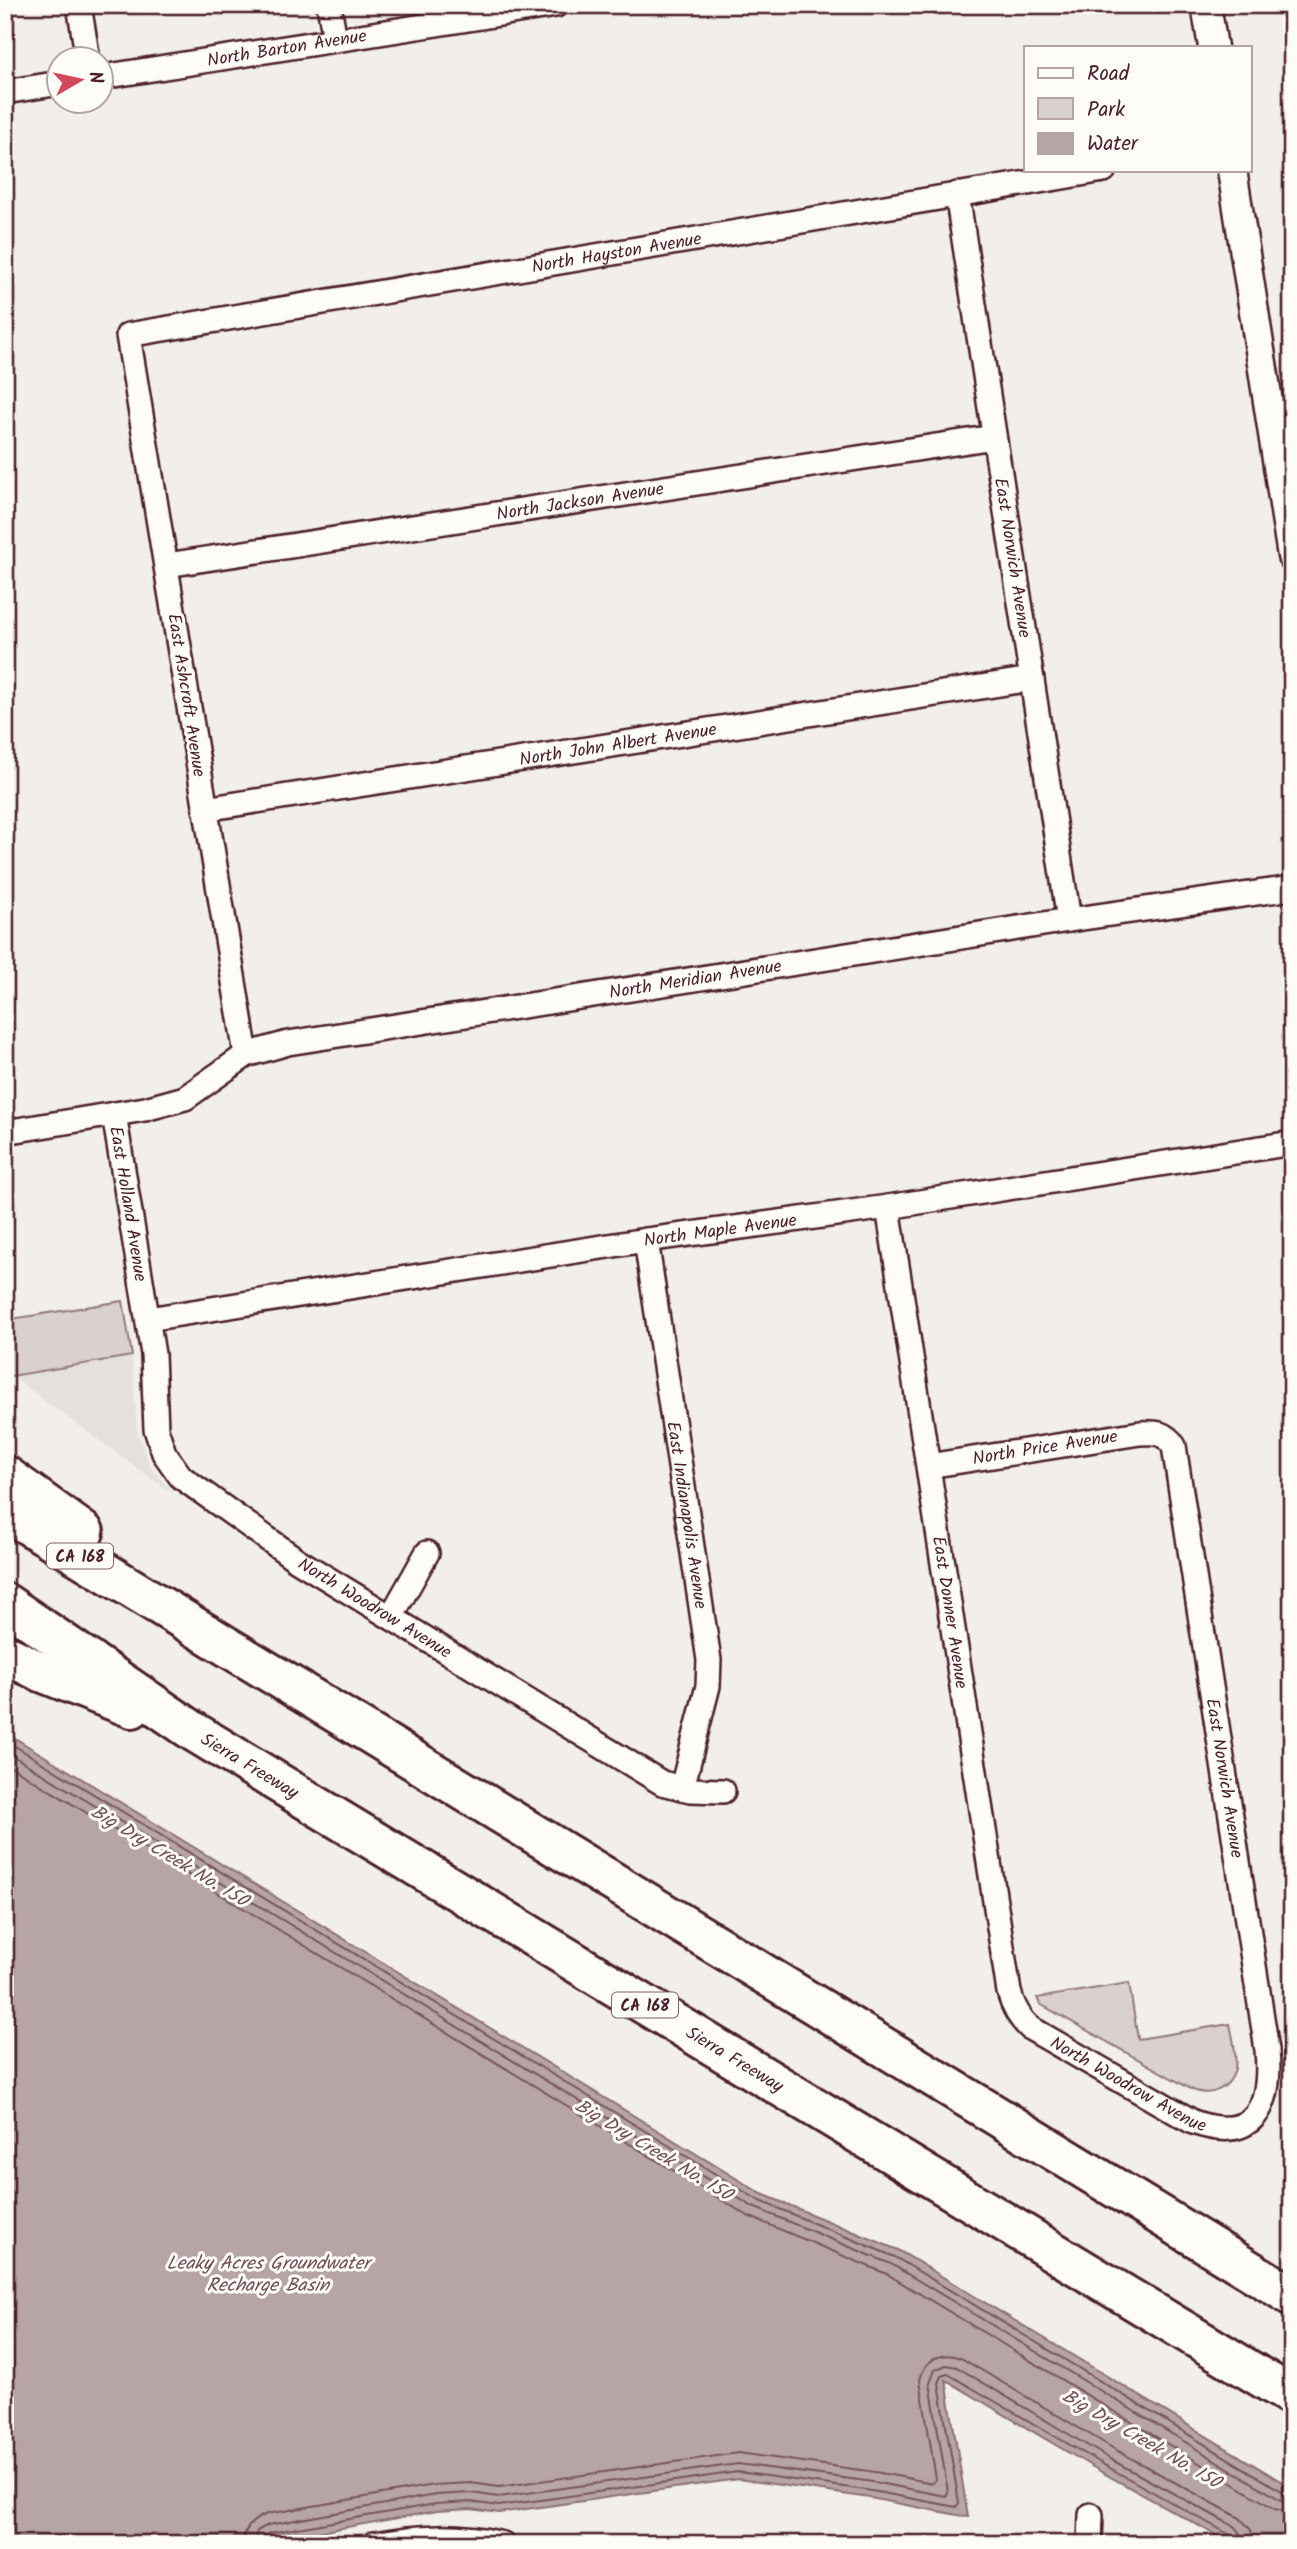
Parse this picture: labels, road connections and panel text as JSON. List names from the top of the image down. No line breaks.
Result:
{"streets":{"highway":["CA 168","Sierra Freeway"],"street":["North Barton Avenue","North Hayston Avenue","North Jackson Avenue","East Norwich Avenue","East Ashcroft Avenue","North John Albert Avenue","North Meridian Avenue","East Holland Avenue","North Maple Avenue","North Price Avenue","East Indianapolis Avenue","North Woodrow Avenue","East Donner Avenue"]},"crossings":[["North Hayston Avenue","East Norwich Avenue"],["North Hayston Avenue","East Ashcroft Avenue"],["North Jackson Avenue","East Norwich Avenue"],["North Jackson Avenue","East Ashcroft Avenue"],["East Norwich Avenue","North John Albert Avenue"],["East Norwich Avenue","North Meridian Avenue"],["East Norwich Avenue","North Price Avenue"],["East Norwich Avenue","North Woodrow Avenue"],["East Ashcroft Avenue","North John Albert Avenue"],["East Ashcroft Avenue","North Meridian Avenue"],["North Meridian Avenue","East Holland Avenue"],["East Holland Avenue","North Maple Avenue"],["East Holland Avenue","North Woodrow Avenue"],["North Maple Avenue","East Indianapolis Avenue"],["North Maple Avenue","North Woodrow Avenue"],["North Maple Avenue","East Donner Avenue"],["North Price Avenue","East Donner Avenue"],["East Indianapolis Avenue","North Woodrow Avenue"],["North Woodrow Avenue","East Donner Avenue"]],"water":["Big Dry Creek No. 150","Leaky Acres Groundwater Recharge Basin"],"legend":["Road","Park","Water"],"north":"right"}
